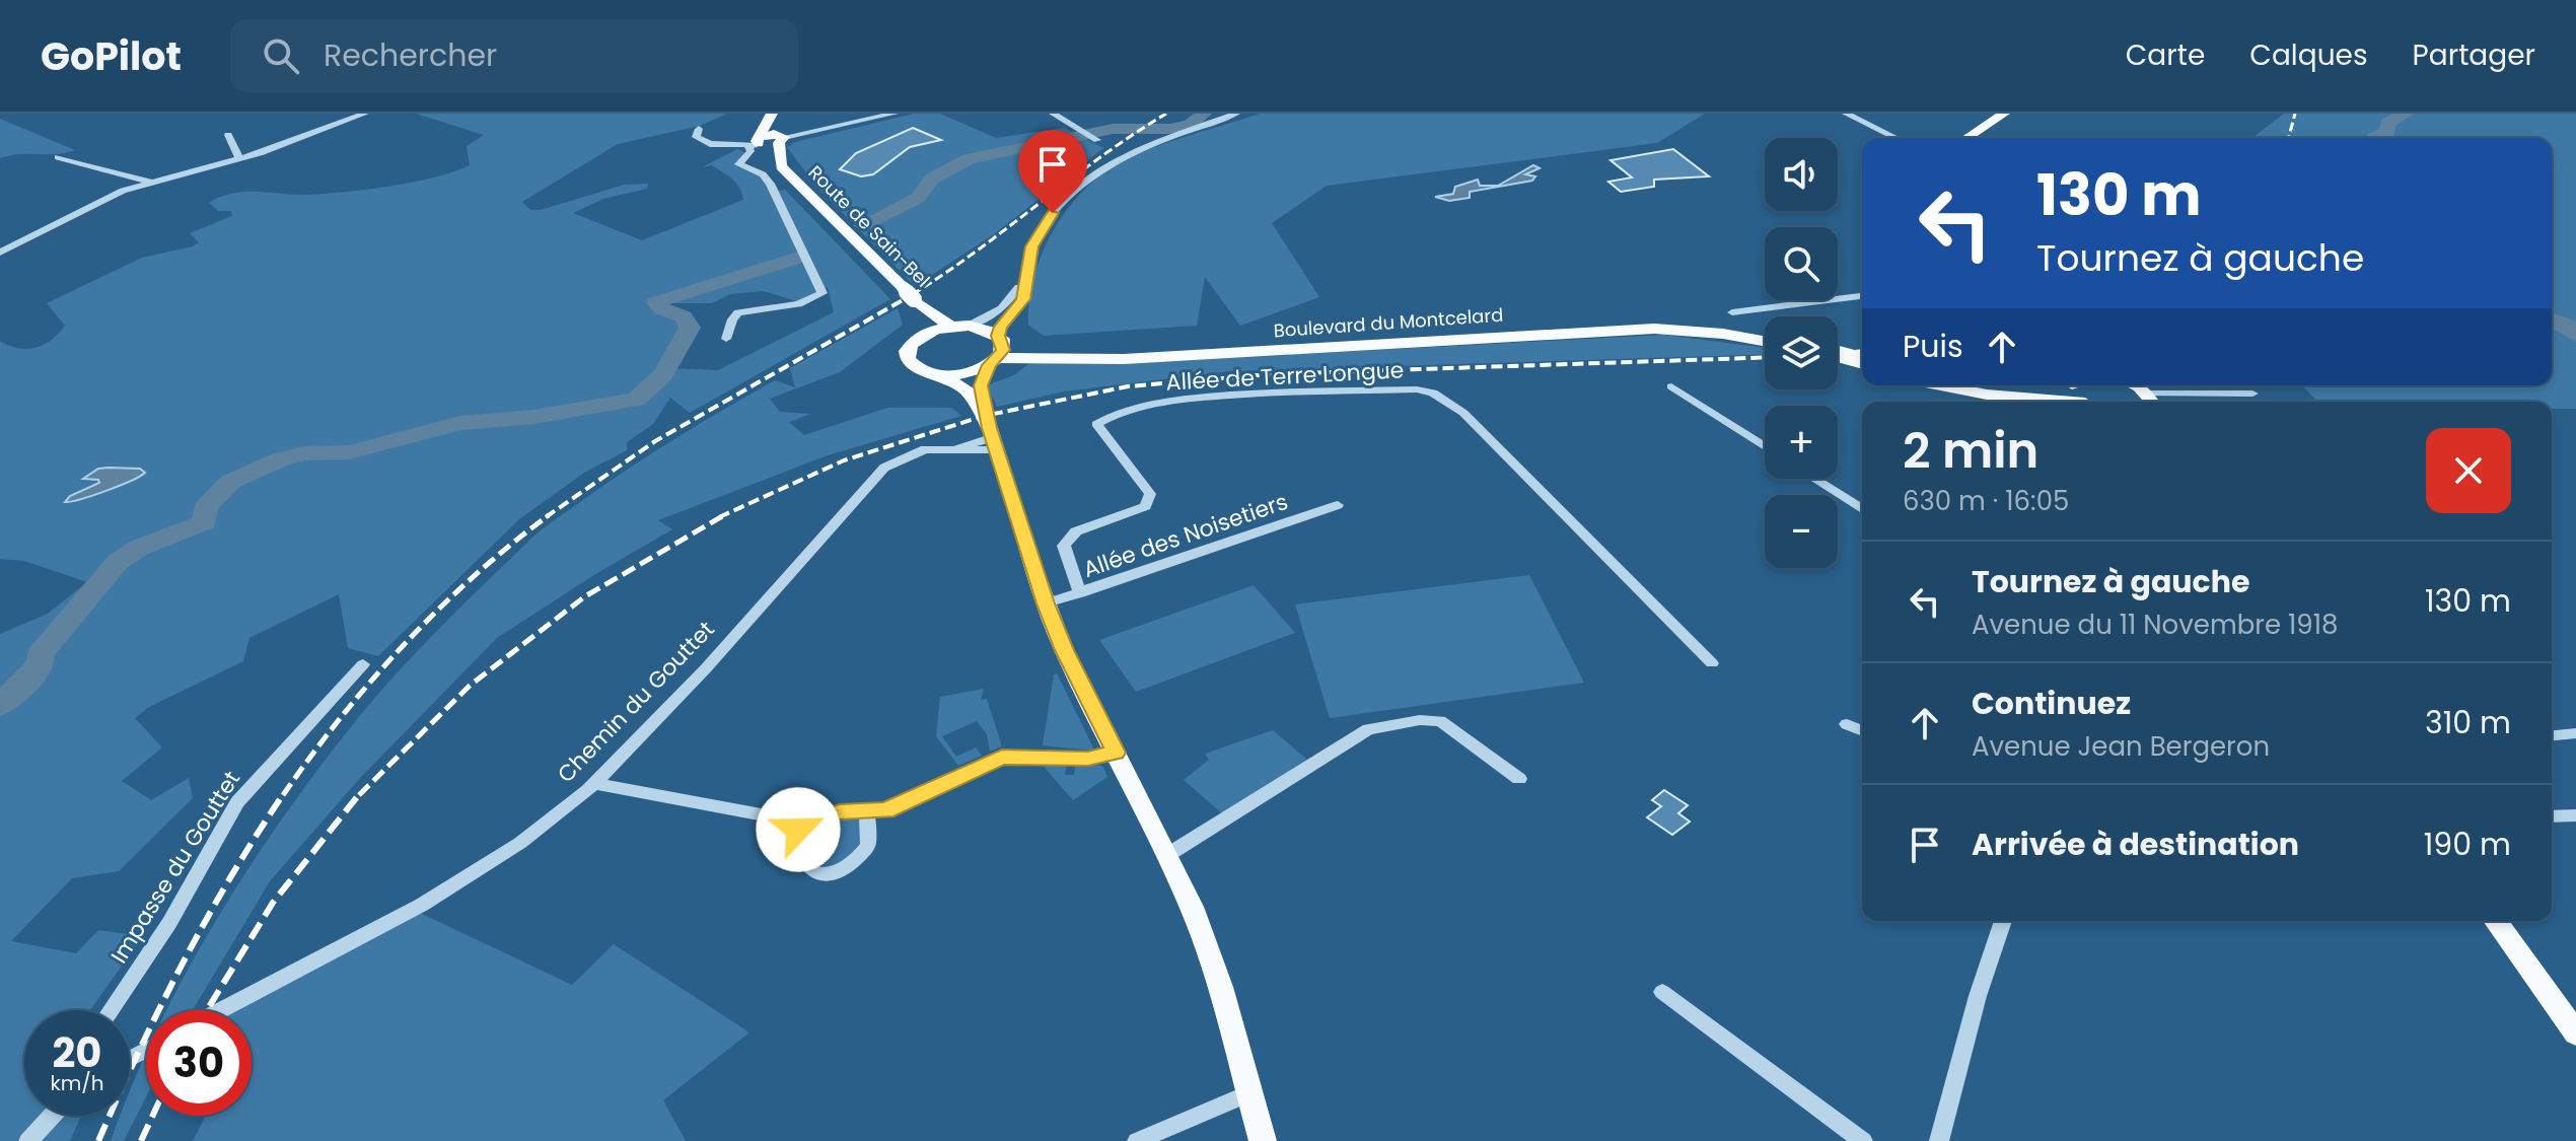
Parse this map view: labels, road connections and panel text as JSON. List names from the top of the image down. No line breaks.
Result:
{"streets":{"main road":["Route de Sain-Bel","Boulevard du Montcelard"],"street":["Allée de Terre Longue","Allée des Noisetiers","Chemin du Gouttet","Impasse du Gouttet"]},"crossings":[["Route de Sain-Bel","Boulevard du Montcelard"],["Allée de Terre Longue","Allée des Noisetiers"]],"page":{"header":"GoPilot","search":"Rechercher","nav":["Carte","Calques","Partager"],"map_buttons":["+","−"],"turn":["130 m","Tournez à gauche"],"then":"Puis","heading":["2 min","630 m · 16:05"],"list":[{"name":"Tournez à gauche","note":"Avenue du 11 Novembre 1918","value":"130 m"},{"name":"Continuez","note":"Avenue Jean Bergeron","value":"310 m"},{"name":"Arrivée à destination","value":"190 m"}],"speed":"20 km/h","limit":"30"}}
